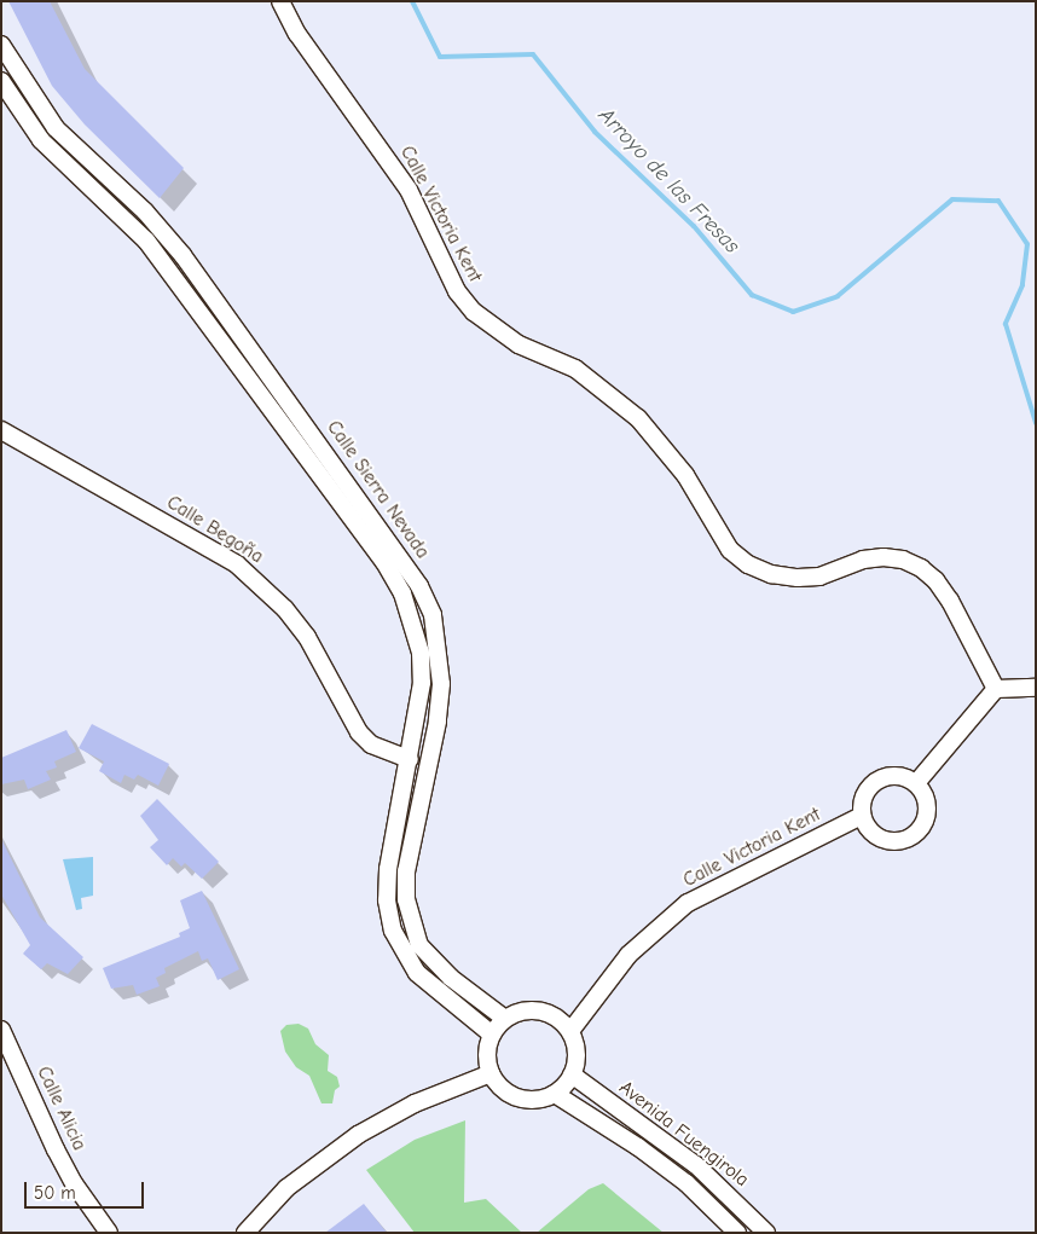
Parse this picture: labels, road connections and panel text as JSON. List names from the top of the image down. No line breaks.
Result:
{"streets":{"street":["Calle Victoria Kent","Calle Sierra Nevada","Calle Begoña","Calle Alicia","Avenida Fuengirola"]},"crossings":[["Calle Victoria Kent","Calle Sierra Nevada"],["Calle Victoria Kent","Avenida Fuengirola"],["Calle Sierra Nevada","Calle Begoña"],["Calle Sierra Nevada","Avenida Fuengirola"]],"water":["Arroyo de las Fresas"],"scale_bar":"50 m"}
